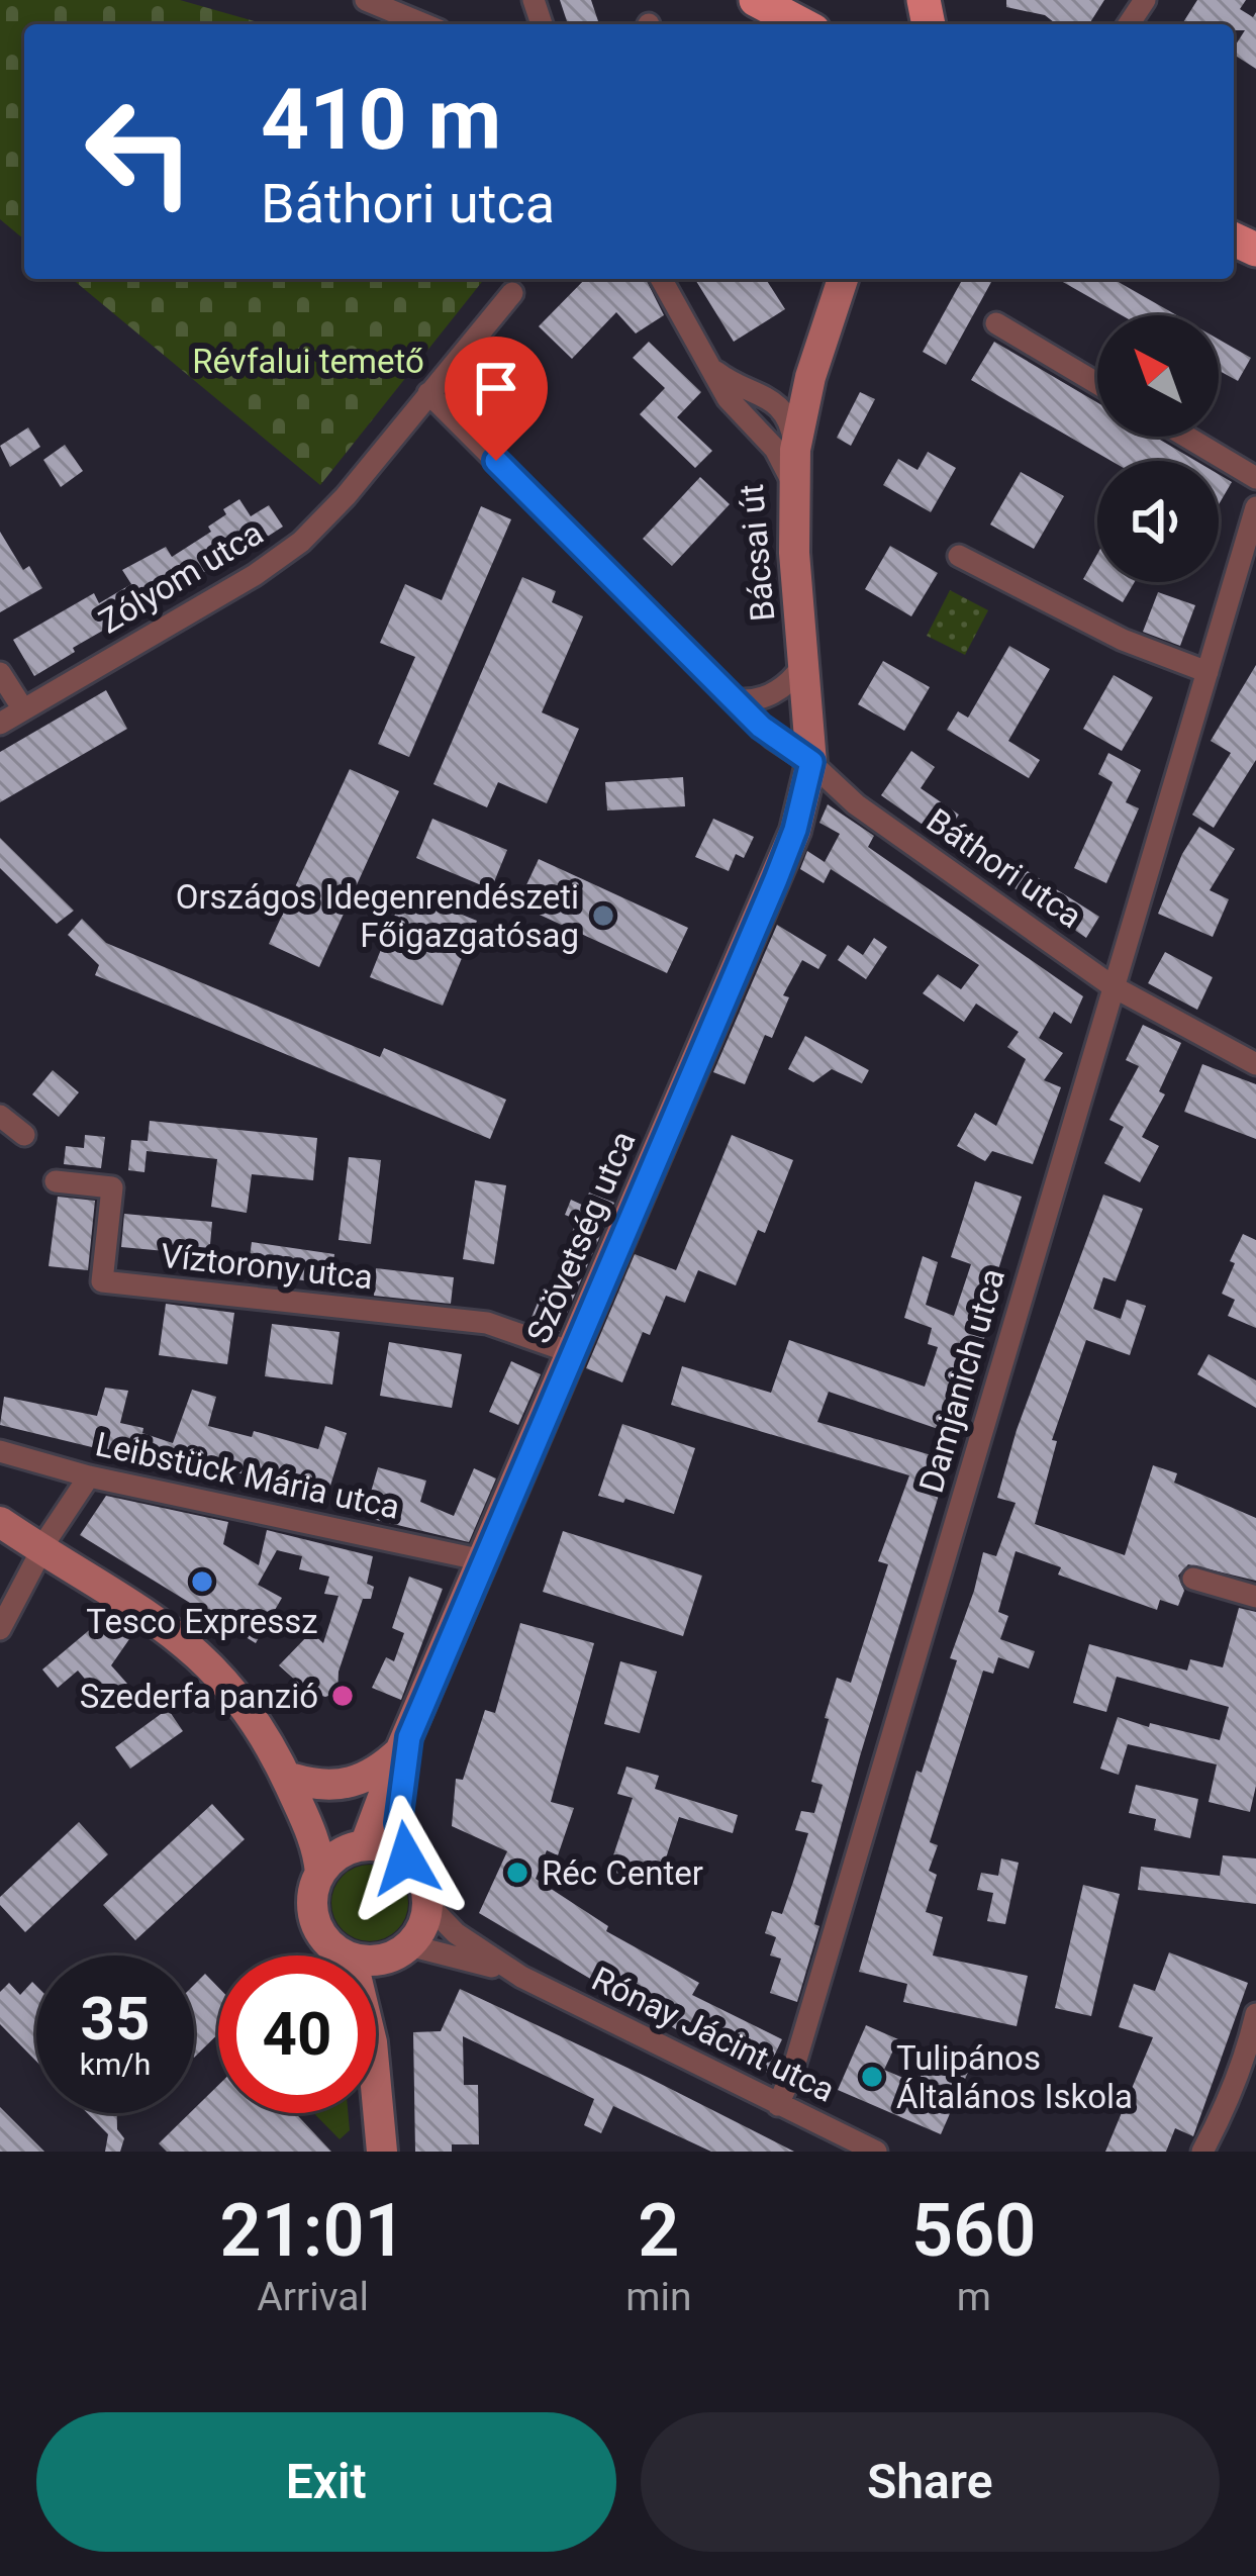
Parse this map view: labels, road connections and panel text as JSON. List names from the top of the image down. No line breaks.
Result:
{"streets":{"street":["Bácsai út","Zólyom utca","Báthori utca","Szövetség utca","Víztorony utca","Damjanich utca","Leibstück Mária utca","Rónay Jácint utca"]},"crossings":[["Bácsai út","Báthori utca"],["Bácsai út","Szövetség utca"],["Zólyom utca","Báthori utca"],["Báthori utca","Szövetség utca"],["Báthori utca","Damjanich utca"],["Szövetség utca","Víztorony utca"],["Szövetség utca","Leibstück Mária utca"],["Damjanich utca","Rónay Jácint utca"]],"parks":["Révfalui temető"],"places":["Országos Idegenrendészeti Főigazgatósag","Tesco Expressz","Szederfa panzió","Réc Center","Tulipános Általános Iskola"],"north":"top left","page":{"turn":["410 m","Báthori utca"],"speed":"35 km/h","limit":"40","eta":["21:01","Arrival","2","min","560","m"],"buttons":["Exit","Share"]}}
